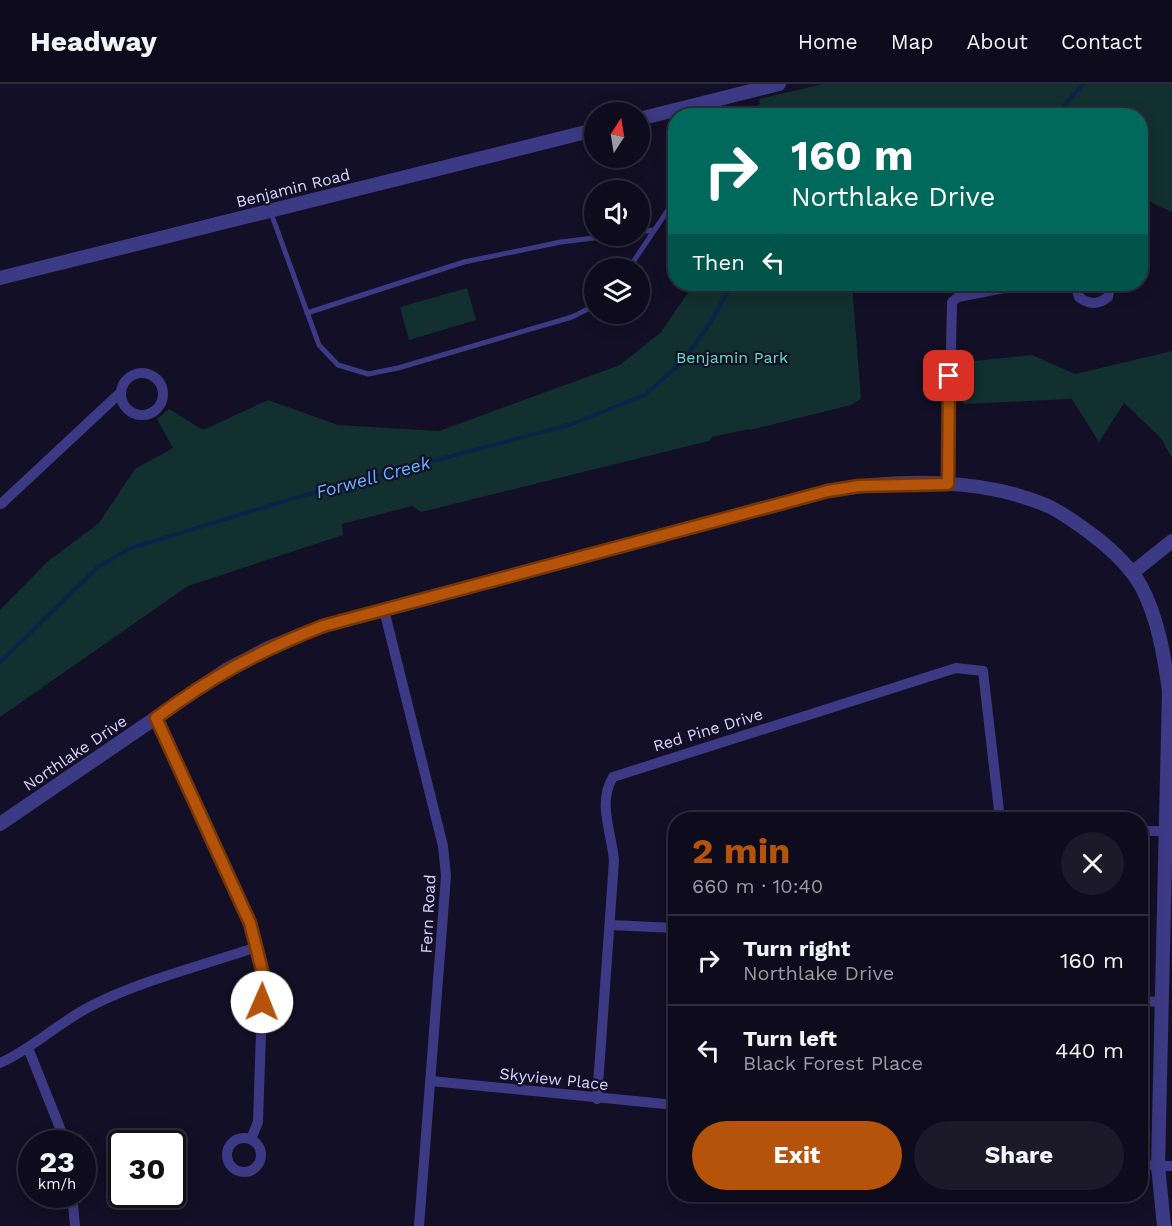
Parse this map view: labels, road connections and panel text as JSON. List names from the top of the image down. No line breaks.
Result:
{"streets":{"street":["Benjamin Road","Red Pine Drive","Northlake Drive","Fern Road","Skyview Place"]},"crossings":[["Red Pine Drive","Skyview Place"],["Northlake Drive","Fern Road"],["Fern Road","Skyview Place"]],"water":["Forwell Creek"],"parks":["Benjamin Park"],"north":"top","page":{"header":"Headway","nav":["Home","Map","About","Contact"],"turn":["160 m","Northlake Drive"],"then":"Then","heading":["2 min","660 m · 10:40"],"list":[{"name":"Turn right","note":"Northlake Drive","value":"160 m"},{"name":"Turn left","note":"Black Forest Place","value":"440 m"}],"buttons":["Exit","Share"],"speed":"23 km/h","limit":"30"}}
